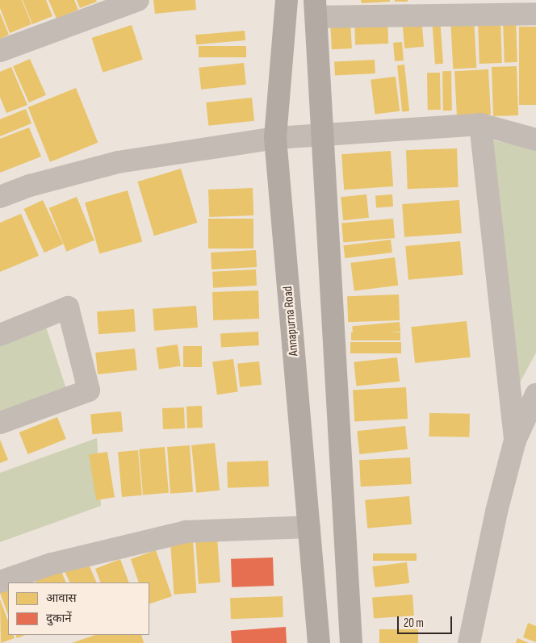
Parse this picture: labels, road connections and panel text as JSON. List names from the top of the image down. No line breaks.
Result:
{"streets":{"main road":["Annapurna Road"]},"legend":["आवास","दुकानें"],"scale_bar":"20 m"}
